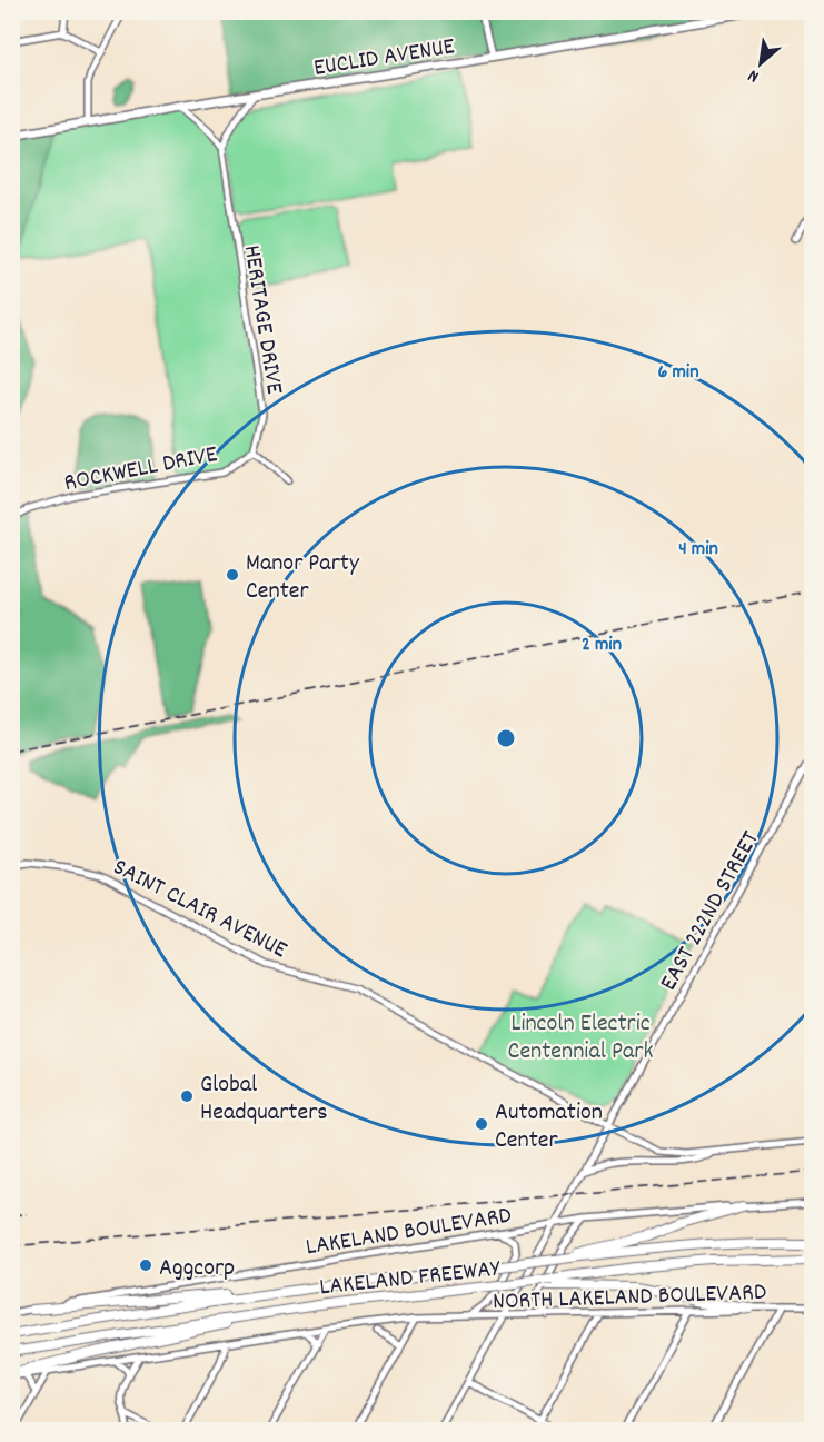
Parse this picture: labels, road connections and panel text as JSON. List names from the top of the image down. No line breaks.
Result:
{"streets":{"highway":["LAKELAND FREEWAY"],"main road":["EUCLID AVENUE"],"street":["HERITAGE DRIVE","ROCKWELL DRIVE","SAINT CLAIR AVENUE","EAST 222ND STREET","LAKELAND BOULEVARD","NORTH LAKELAND BOULEVARD"]},"crossings":[["HERITAGE DRIVE","ROCKWELL DRIVE"],["SAINT CLAIR AVENUE","EAST 222ND STREET"],["EAST 222ND STREET","LAKELAND BOULEVARD"],["EAST 222ND STREET","NORTH LAKELAND BOULEVARD"]],"parks":["Lincoln Electric Centennial Park"],"places":["Manor Party Center","Global Headquarters","Automation Center","Aggcorp"],"north":"bottom left","rings":["6 min","4 min","2 min"]}
